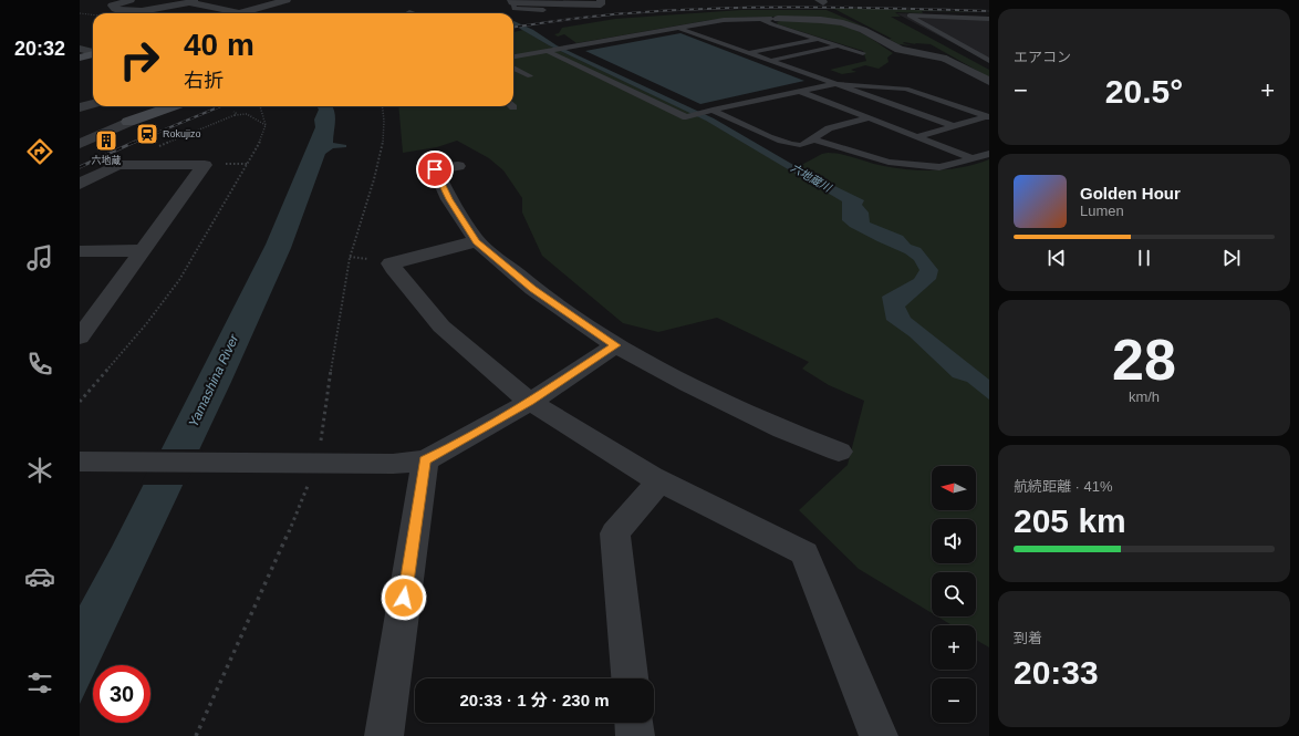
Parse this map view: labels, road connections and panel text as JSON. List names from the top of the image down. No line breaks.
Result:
{"water":["六地蔵川","Yamashina River"],"places":{"station":["Rokujizo"],"building":["六地蔵"]},"north":"left","page":{"tabs":"20:32","tile":["エアコン",["28","km/h"],["航続距離 · 41%","205 km"],["到着","20:33"]],"turn":["40 m","右折"],"heat":["−","20.5°","+"],"song":["Golden Hour","Lumen"],"map_buttons":["+","−"],"limit":"30","trip":"20:33 · 1 分 · 230 m"}}
